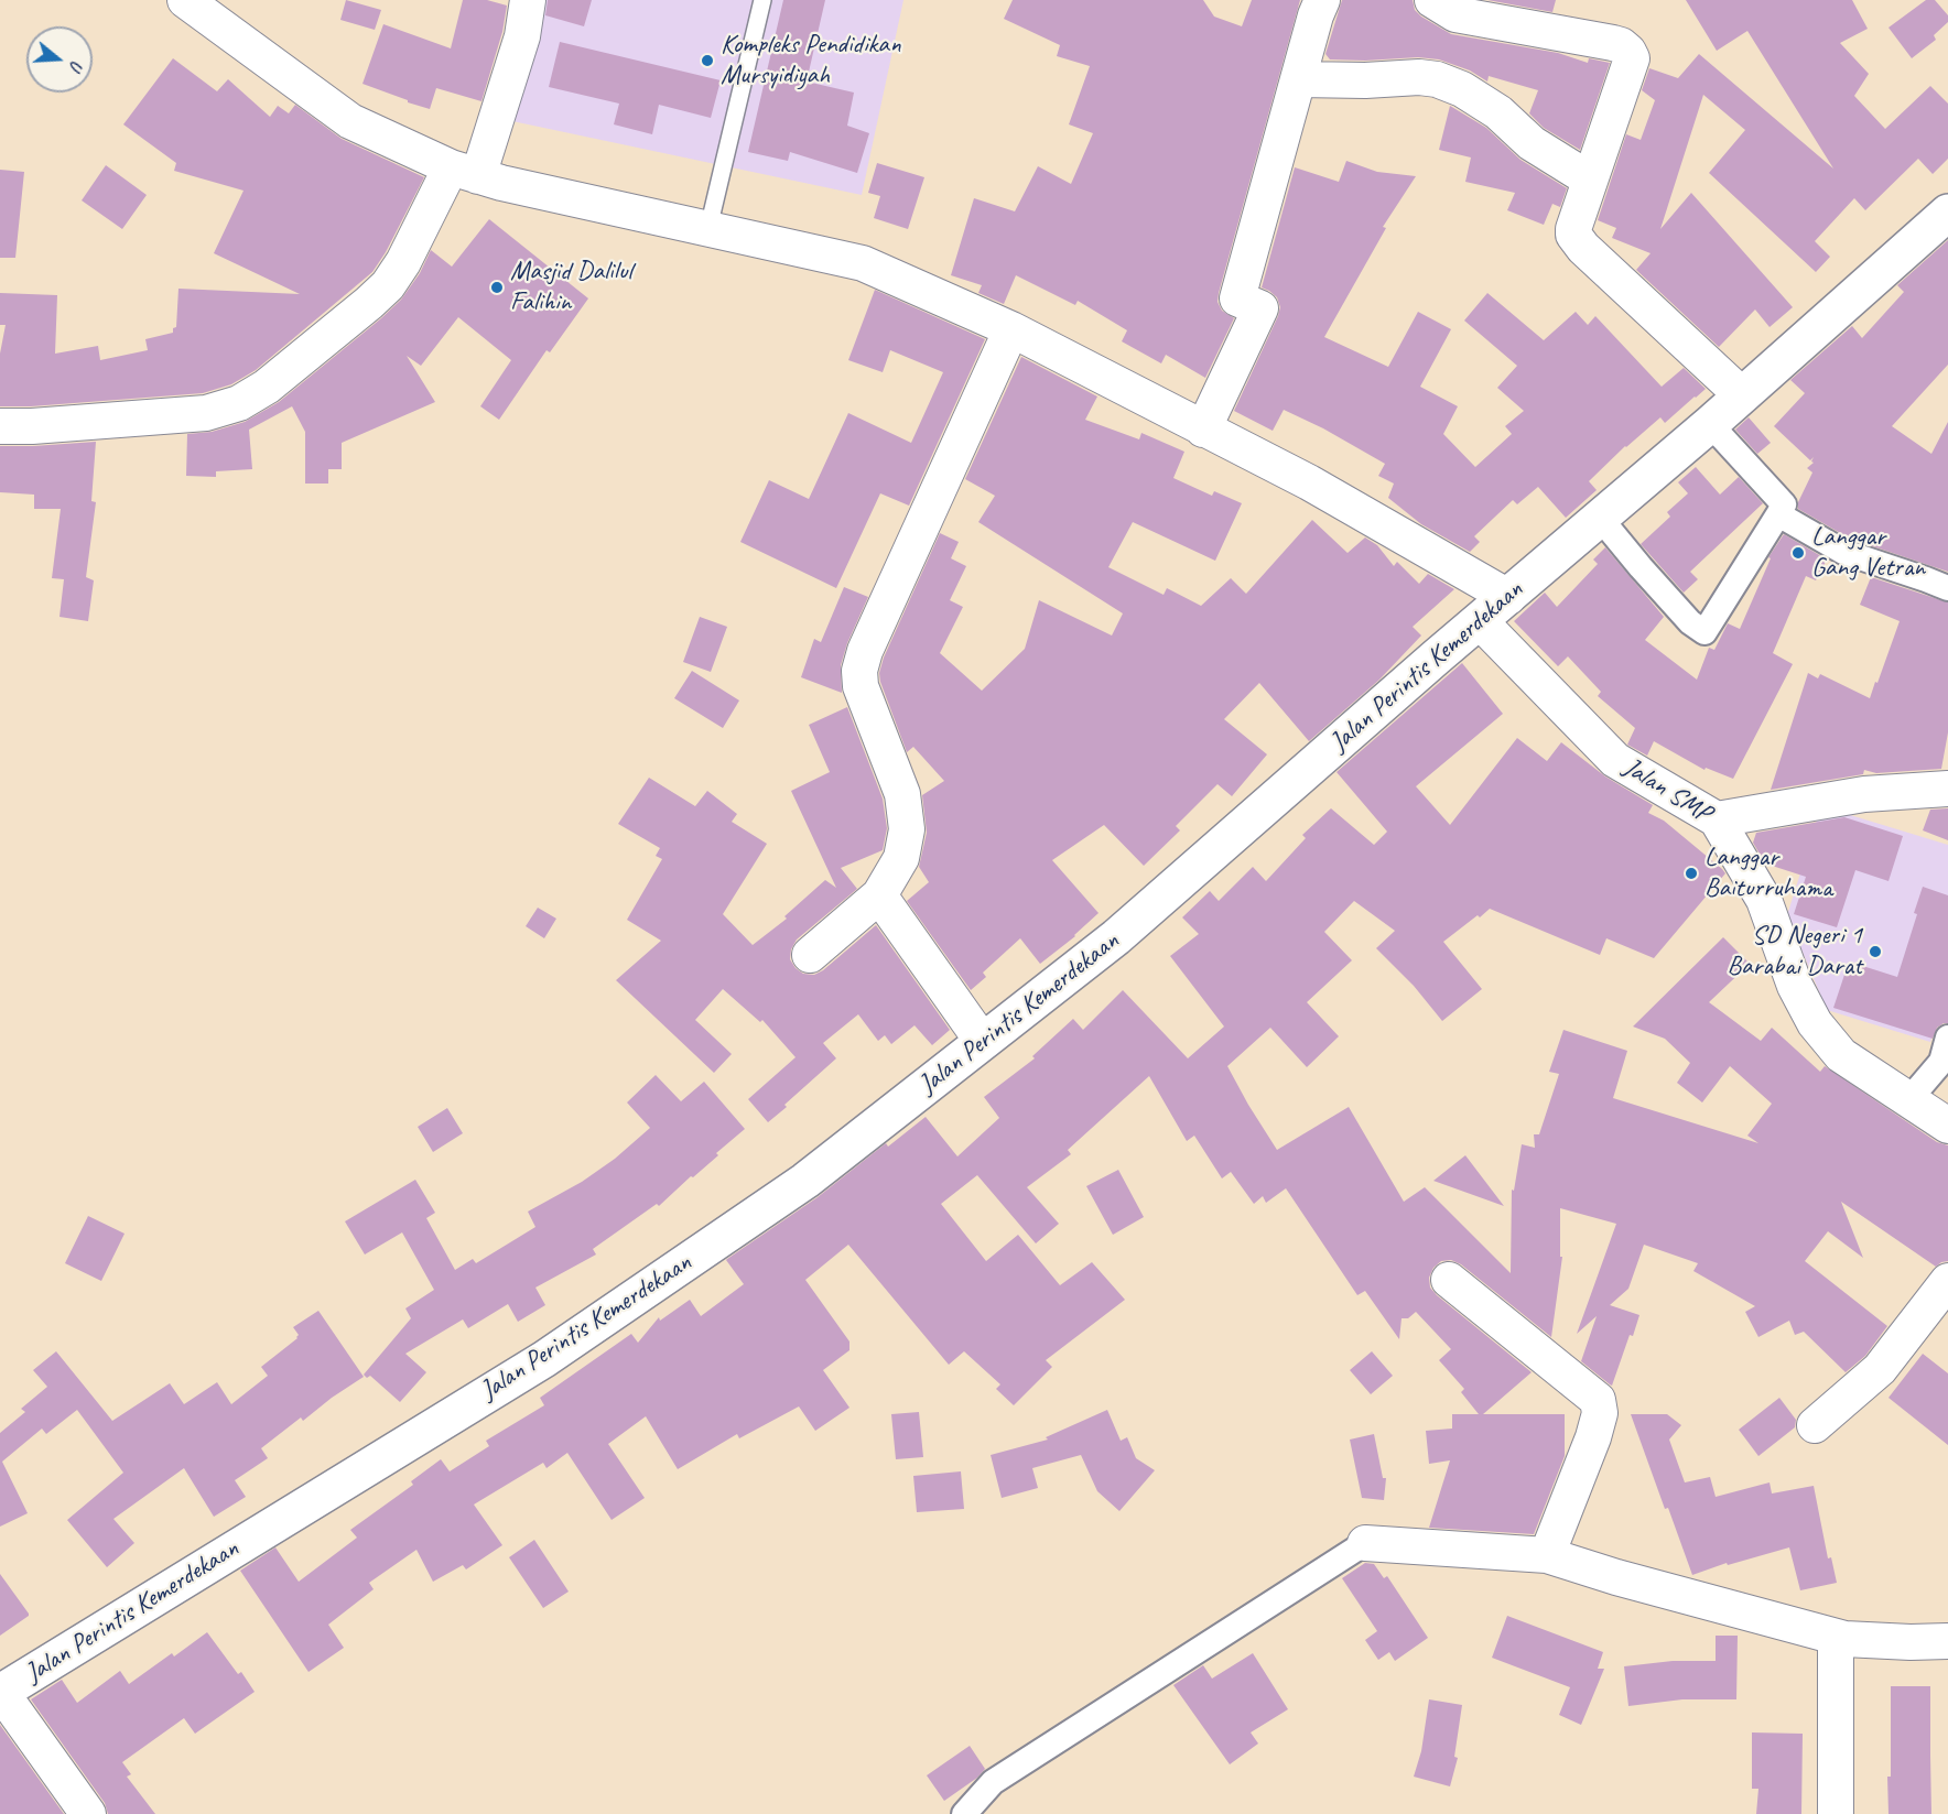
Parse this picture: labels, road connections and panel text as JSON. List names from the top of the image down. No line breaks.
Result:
{"streets":{"main road":["Jalan Perintis Kemerdekaan"],"street":["Jalan SMP"]},"crossings":[["Jalan Perintis Kemerdekaan","Jalan SMP"]],"places":["Kompleks Pendidikan Mursyidiyah","Masjid Dalilul Falihin","Langgar Gang Vetran","Langgar Baiturruhama","SD Negeri 1 Barabai Darat"],"north":"right"}
